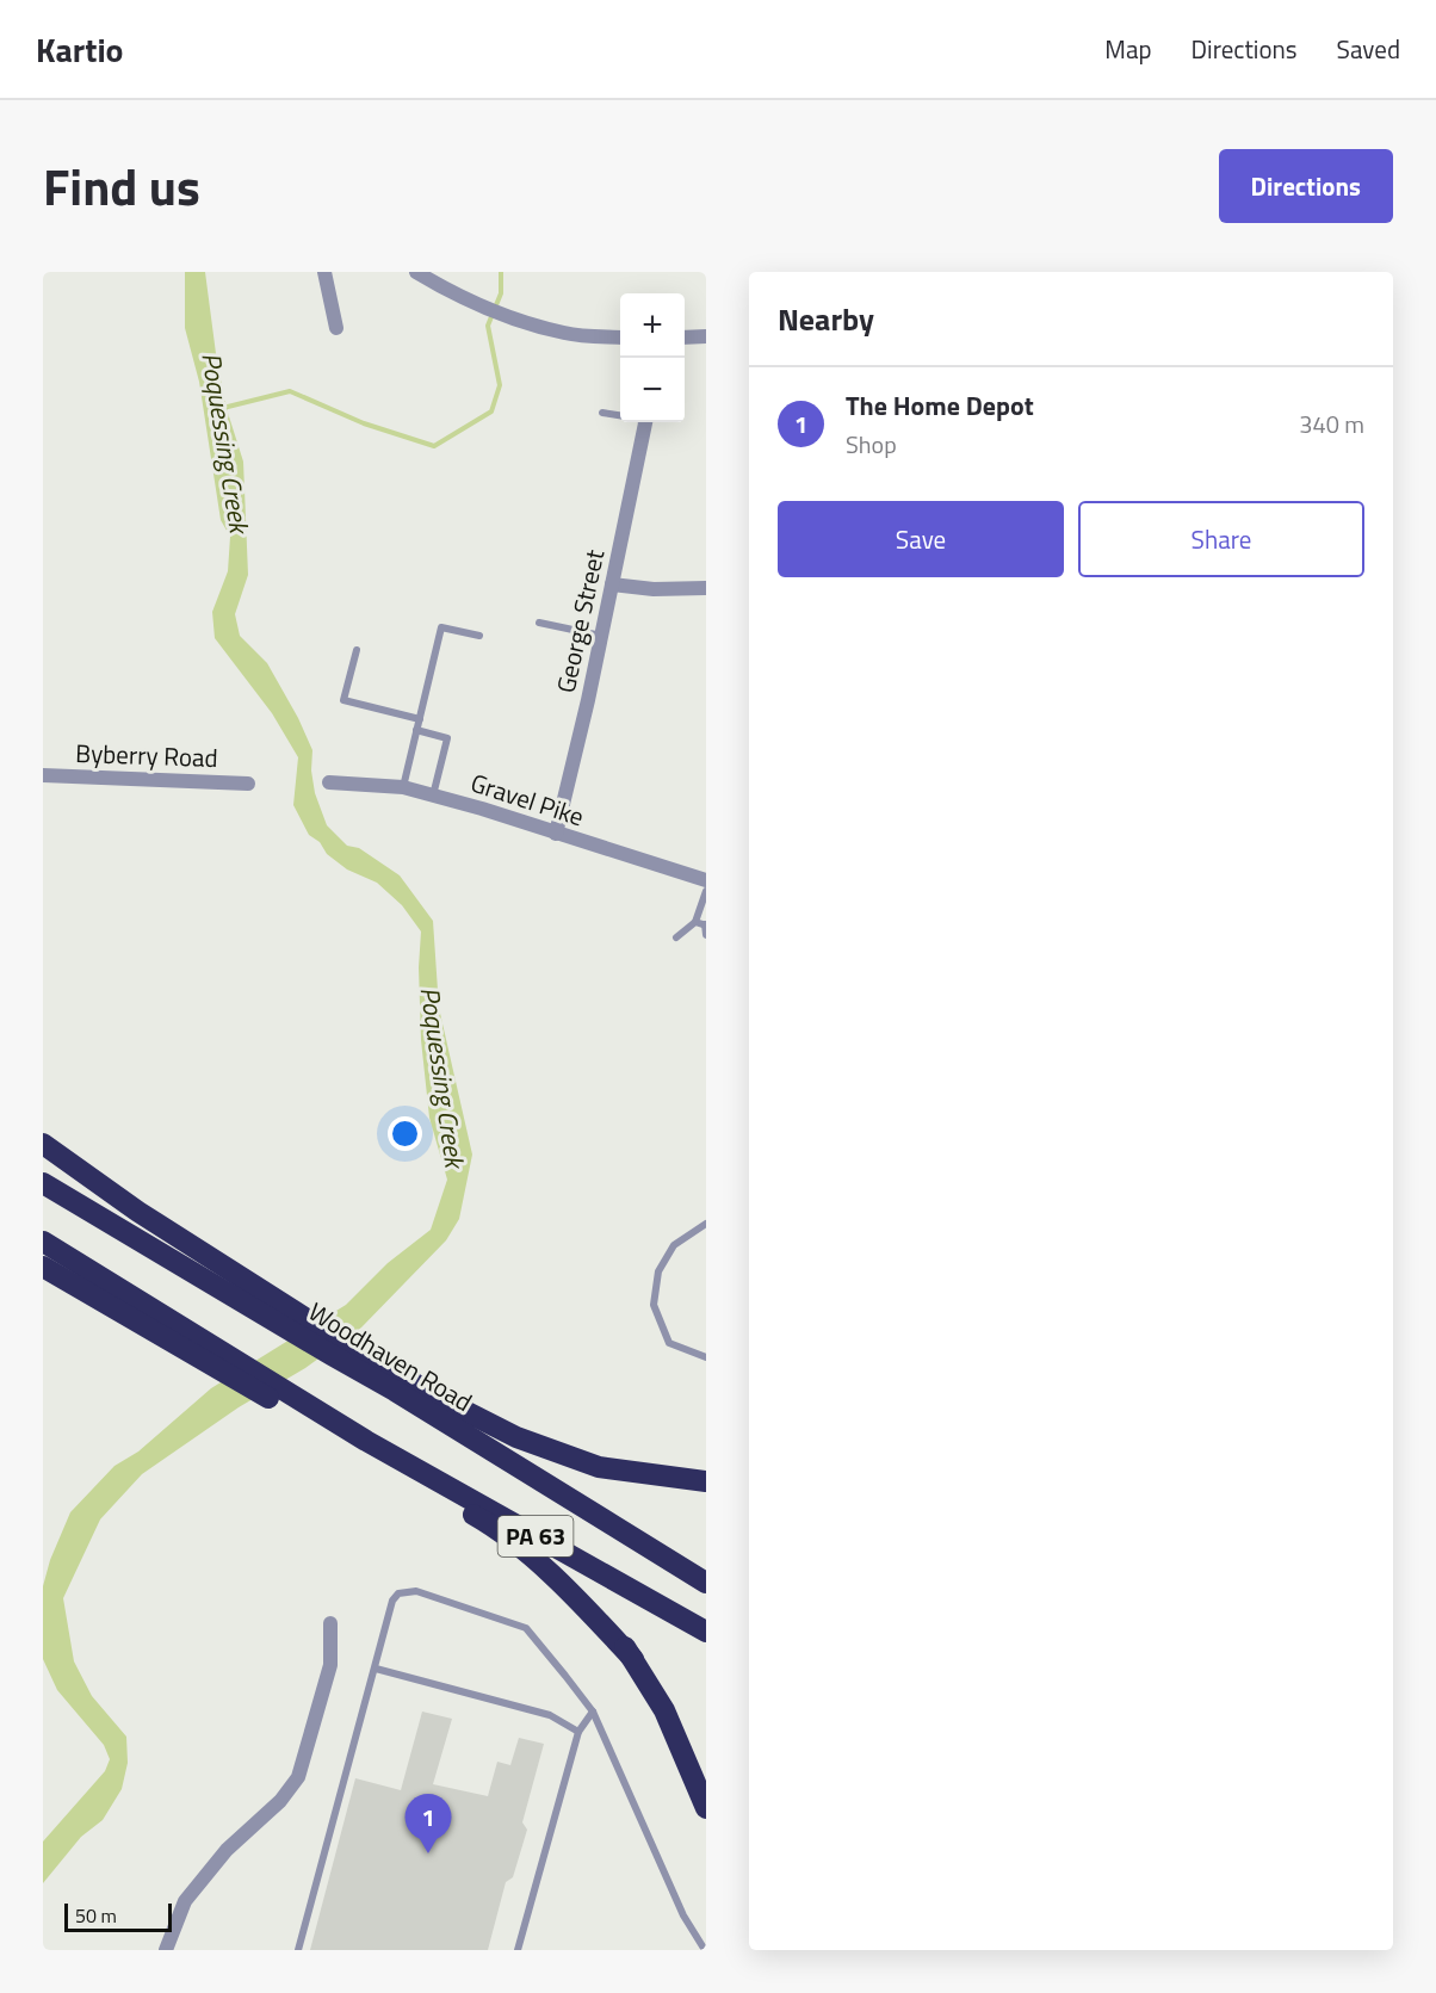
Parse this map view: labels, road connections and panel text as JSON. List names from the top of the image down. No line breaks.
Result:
{"streets":{"highway":["Woodhaven Road","PA 63"],"street":["George Street","Byberry Road","Gravel Pike"]},"crossings":[["George Street","Gravel Pike"]],"water":["Poquessing Creek"],"scale_bar":"50 m","page":{"header":"Kartio","nav":["Map","Directions","Saved"],"title":"Find us","buttons":["Directions",["Save","Share"]],"heading":"Nearby","map_buttons":["+","−"],"list":[{"mark":"1","name":"The Home Depot","note":"Shop","value":"340 m"}],"pins":"1","scale":"50 m"}}
